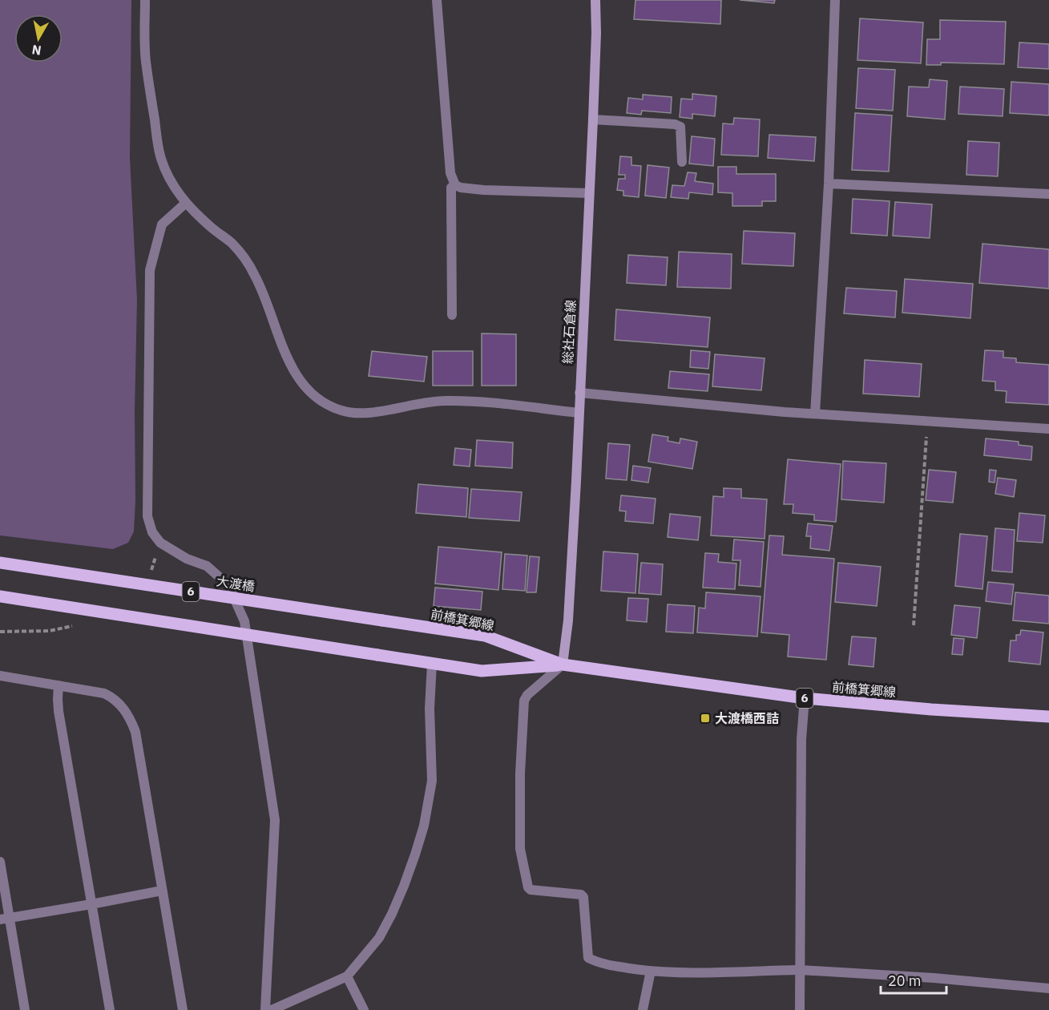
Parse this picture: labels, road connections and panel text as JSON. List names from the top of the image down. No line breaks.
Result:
{"streets":{"main road":["総社石倉線","大渡橋","6","前橋箕郷線"]},"crossings":[["総社石倉線","前橋箕郷線"],["大渡橋","前橋箕郷線"]],"places":{"transit":["大渡橋西詰"]},"scale_bar":"20 m","north":"bottom"}
